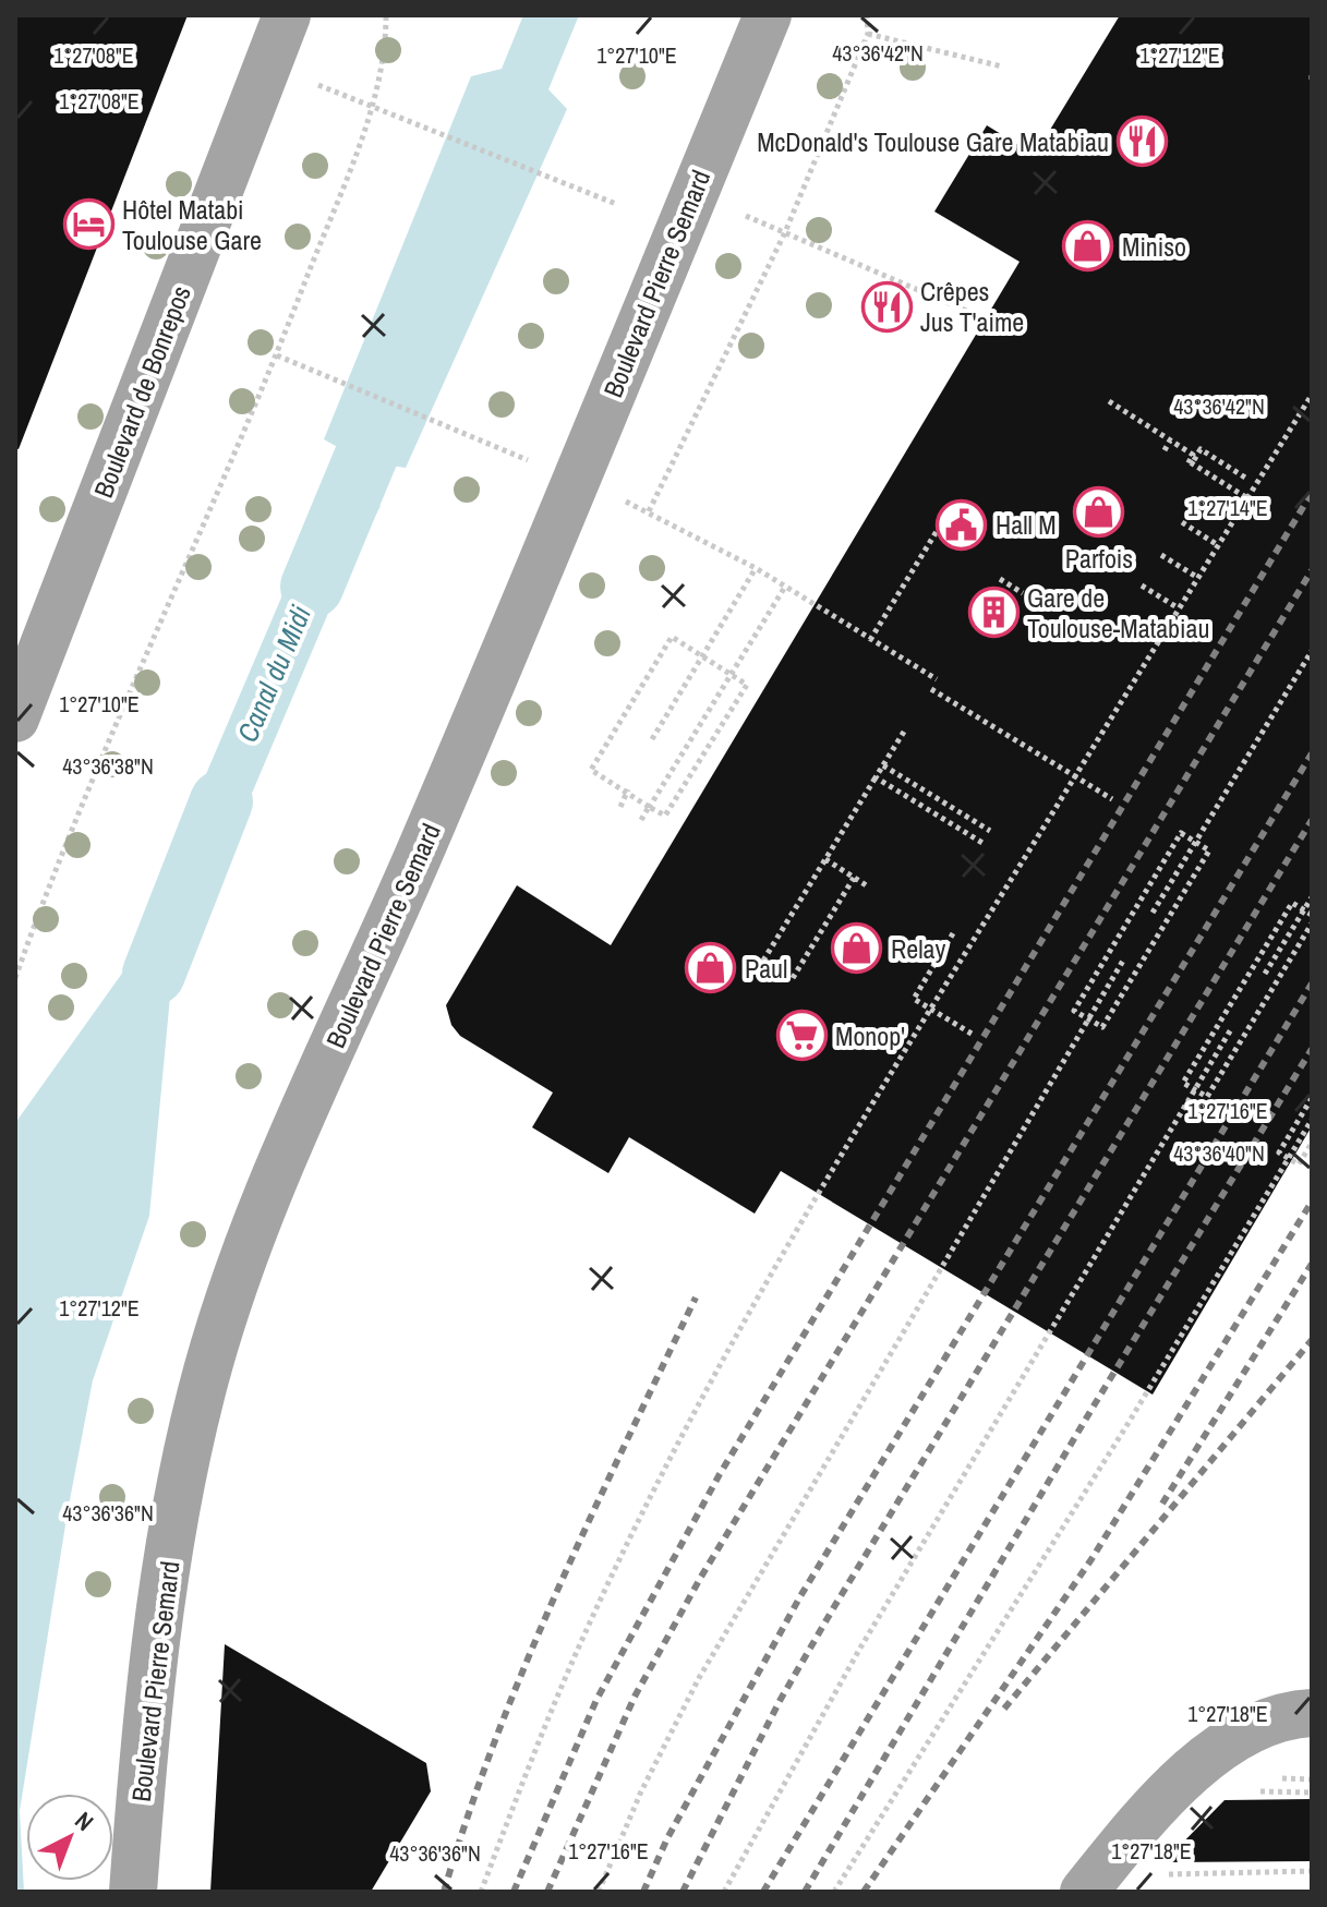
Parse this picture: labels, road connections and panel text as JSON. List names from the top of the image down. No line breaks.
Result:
{"streets":{"main road":["Boulevard Pierre Semard","Boulevard de Bonrepos"]},"water":["Canal du Midi"],"places":{"restaurant":["McDonald's Toulouse Gare Matabiau","Crêpes Jus T'aime"],"hotel":["Hôtel Matabi Toulouse Gare"],"shop":["Miniso","Parfois","Relay","Paul"],"public building":["Hall M"],"building":["Gare de Toulouse-Matabiau"],"supermarket":["Monop'"]},"north":"top right","coordinates":["43°36'42\"N","1°27'08\"E","1°27'10\"E","1°27'12\"E","1°27'14\"E","43°36'38\"N","1°27'16\"E","43°36'40\"N","43°36'36\"N","1°27'18\"E"]}
